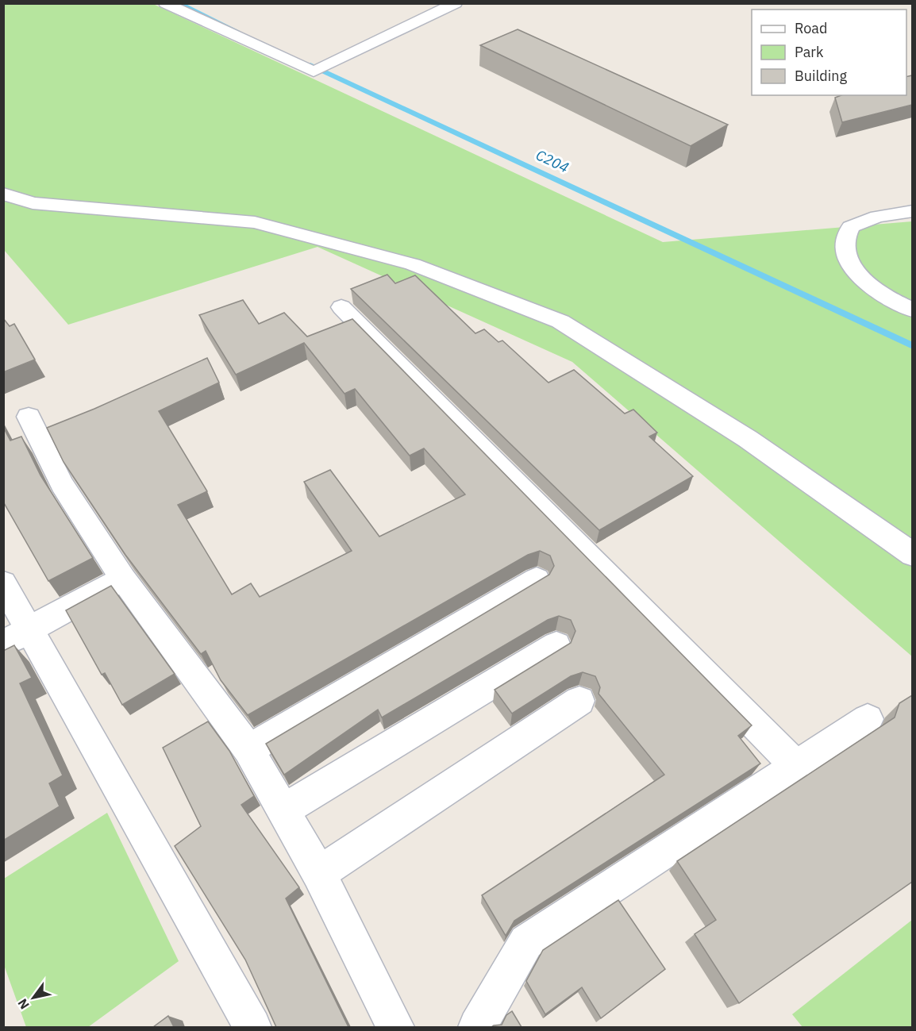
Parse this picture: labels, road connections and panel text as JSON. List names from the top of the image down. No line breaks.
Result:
{"water":["C204"],"legend":["Road","Park","Building"],"north":"bottom left"}
